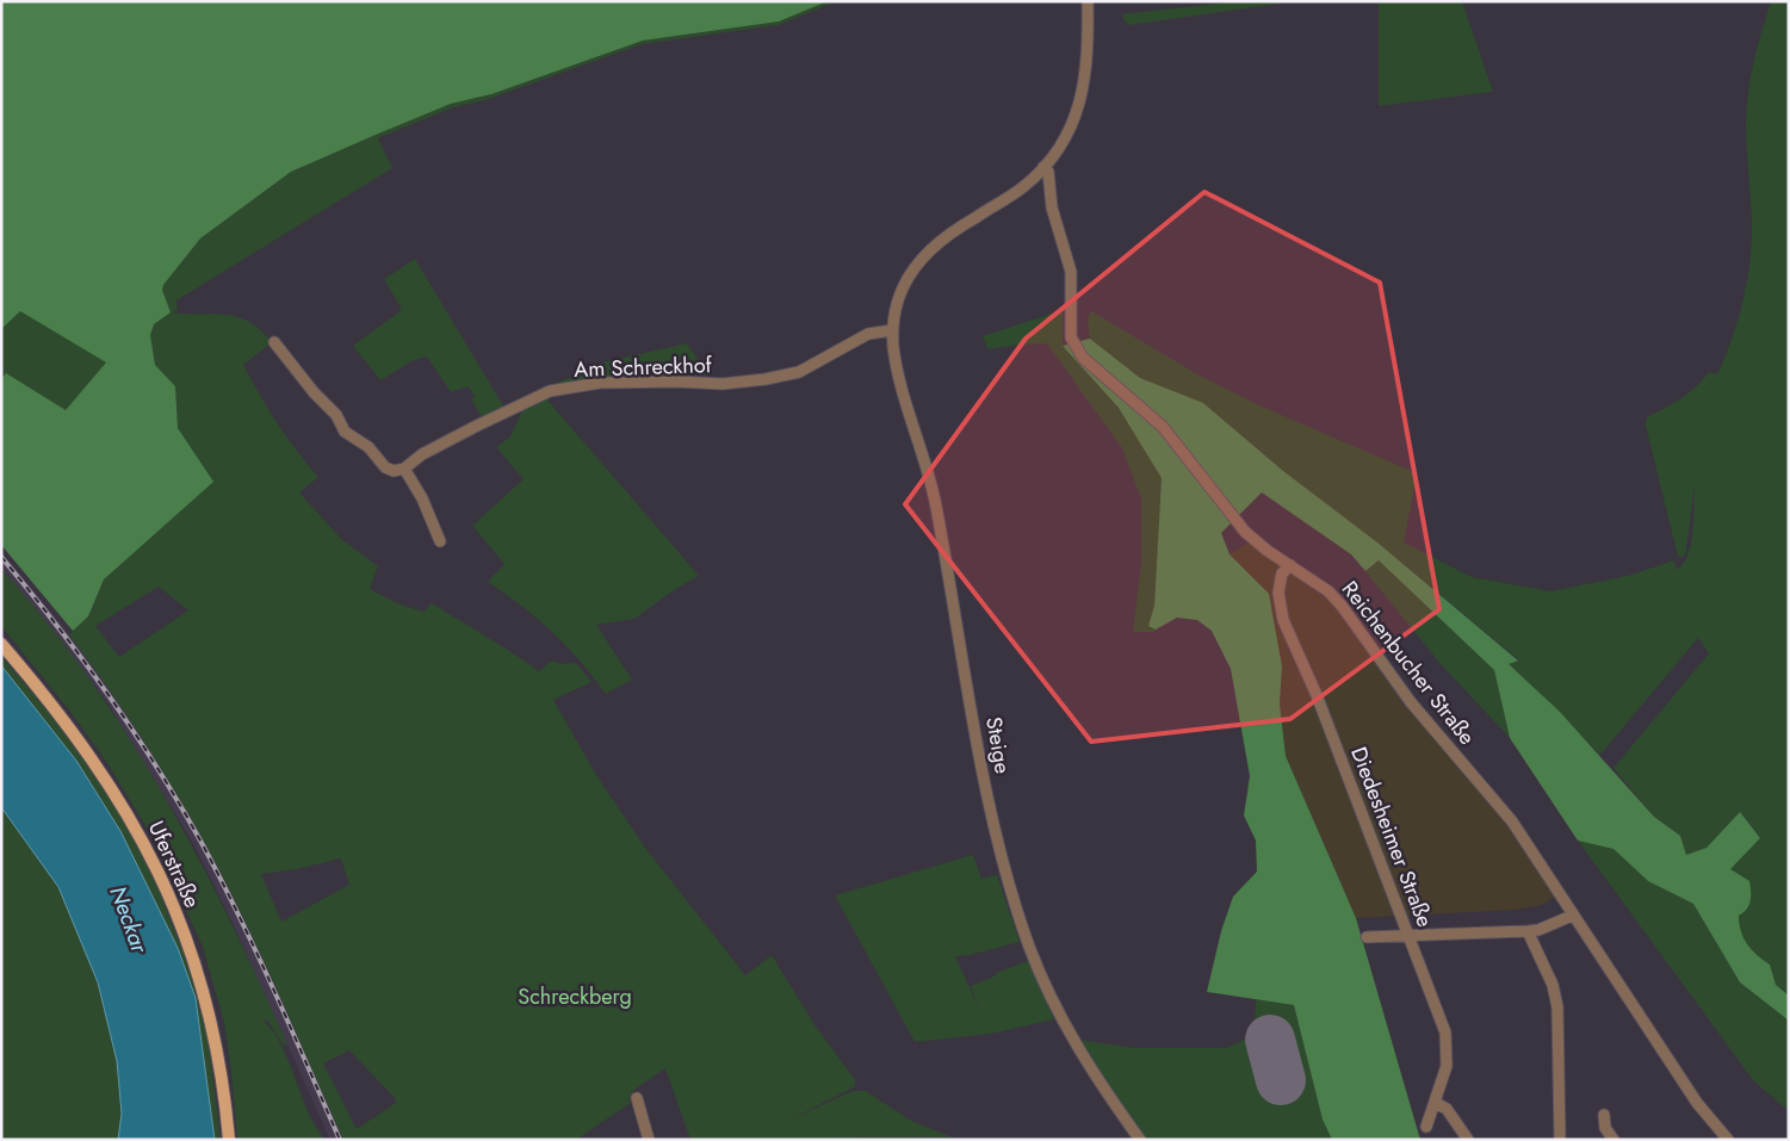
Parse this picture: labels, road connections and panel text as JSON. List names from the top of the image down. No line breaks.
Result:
{"streets":{"main road":["Uferstraße"],"street":["Am Schreckhof","Reichenbucher Straße","Steige","Diedesheimer Straße"]},"crossings":[["Am Schreckhof","Steige"],["Reichenbucher Straße","Steige"],["Reichenbucher Straße","Diedesheimer Straße"]],"water":["Neckar"],"parks":["Schreckberg"]}
